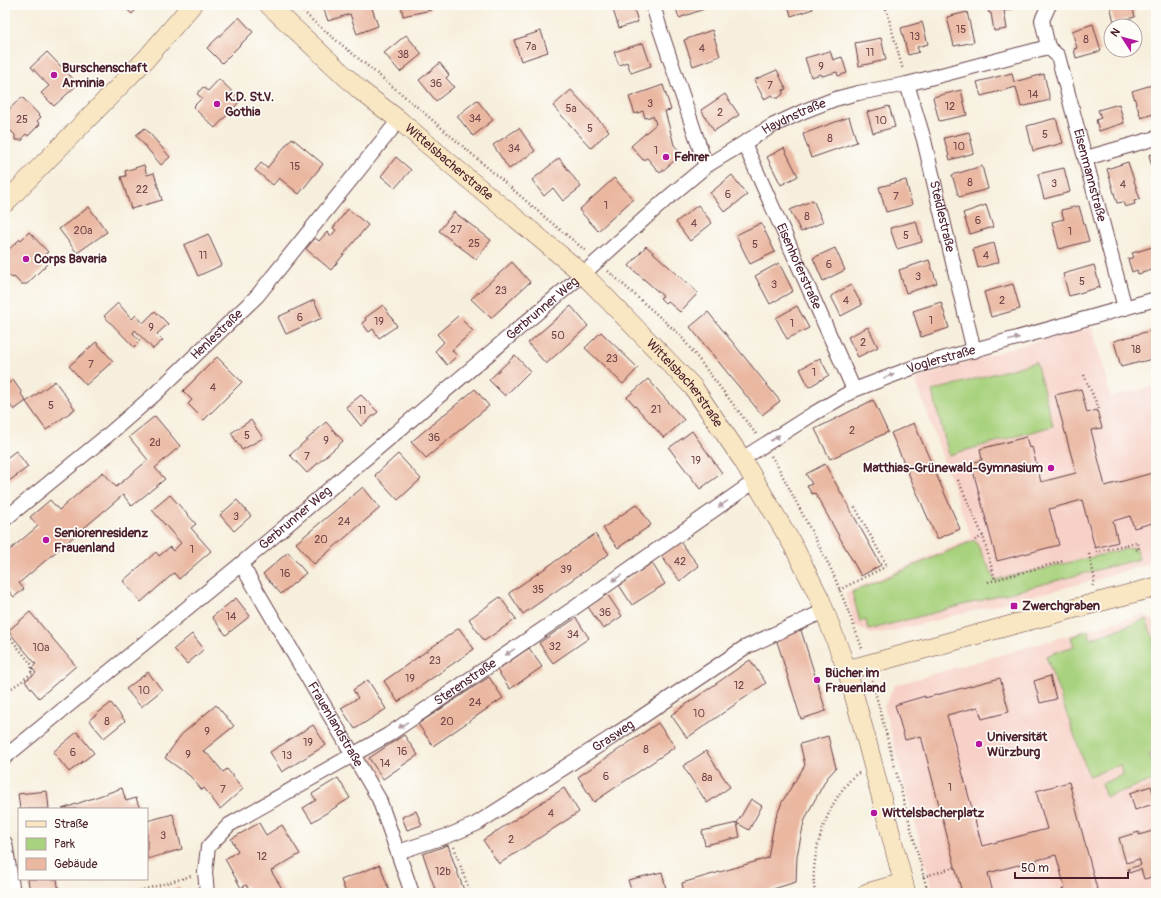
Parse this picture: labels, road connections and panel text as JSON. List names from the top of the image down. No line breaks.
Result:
{"streets":{"street":["Haydnstraße","Wittelsbacherstraße","Eisenmannstraße","Steidlestraße","Eisenhoferstraße","Gerbrunner Weg","Henlestraße","Voglerstraße","Sterenstraße","Frauenlandstraße","Grasweg"]},"crossings":[["Haydnstraße","Wittelsbacherstraße"],["Haydnstraße","Eisenmannstraße"],["Haydnstraße","Steidlestraße"],["Haydnstraße","Eisenhoferstraße"],["Haydnstraße","Gerbrunner Weg"],["Wittelsbacherstraße","Gerbrunner Weg"],["Wittelsbacherstraße","Henlestraße"],["Wittelsbacherstraße","Voglerstraße"],["Wittelsbacherstraße","Sterenstraße"],["Wittelsbacherstraße","Grasweg"],["Eisenmannstraße","Voglerstraße"],["Steidlestraße","Voglerstraße"],["Eisenhoferstraße","Voglerstraße"],["Gerbrunner Weg","Frauenlandstraße"],["Sterenstraße","Frauenlandstraße"],["Frauenlandstraße","Grasweg"]],"one_way":["Voglerstraße","Sterenstraße"],"places":{"other":["Burschenschaft Arminia","K.D. St.V. Gothia","Fehrer","Corps Bavaria","Matthias-Grünewald-Gymnasium","Seniorenresidenz Frauenland","Bücher im Frauenland","Universität Würzburg","Wittelsbacherplatz"],"transit":["Zwerchgraben"]},"house_numbers":["15","13","8","7a","4","11","38","9","36","7","14","3","12","5a","2","34","25","10","5","5","8","10","34","1","15","8","3","4","22","6","7","1","8","6","4","27","20a","1","5","25","5","11","4","6","3","5","3","23","4","2","6","1","19","1","9","50","2","18","23","7","1","4","5","21","11","2","5","36","9","2d","7","19","3","24","20","1","42","39","16","35","36","14","34","32","10a","23","19","12","10","24","10","8","20","9","19","8","16","6","9","13","14","6","8a","1","7","4","3","2","12","12b"],"legend":["Straße","Park","Gebäude"],"scale_bar":"50 m","north":"top left"}
